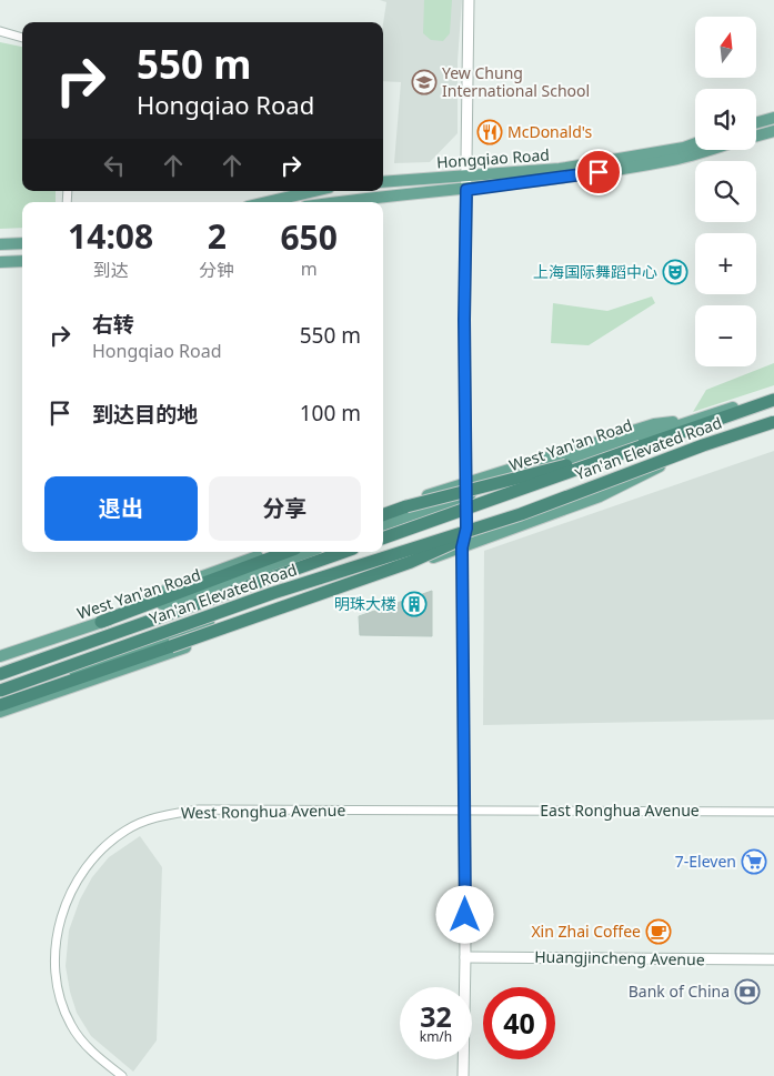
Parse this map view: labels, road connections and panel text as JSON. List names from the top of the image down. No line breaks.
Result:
{"streets":{"highway":["Yan'an Elevated Road"],"main road":["Hongqiao Road","West Yan'an Road"],"street":["East Ronghua Avenue","West Ronghua Avenue","Huangjincheng Avenue"]},"crossings":[["East Ronghua Avenue","West Ronghua Avenue"]],"places":{"school or university":["Yew Chung International School"],"restaurant":["McDonald's"],"theatre":["上海国际舞蹈中心"],"building":["明珠大楼"],"supermarket":["7-Eleven"],"cafe":["Xin Zhai Coffee"],"bank":["Bank of China"]},"north":"top","page":{"map_buttons":["+","−"],"turn":["550 m","Hongqiao Road"],"eta":["14:08","到达","2","分钟","650","m"],"list":[{"name":"右转","note":"Hongqiao Road","value":"550 m"},{"name":"到达目的地","value":"100 m"}],"buttons":["退出","分享"],"speed":"32 km/h","limit":"40"}}
